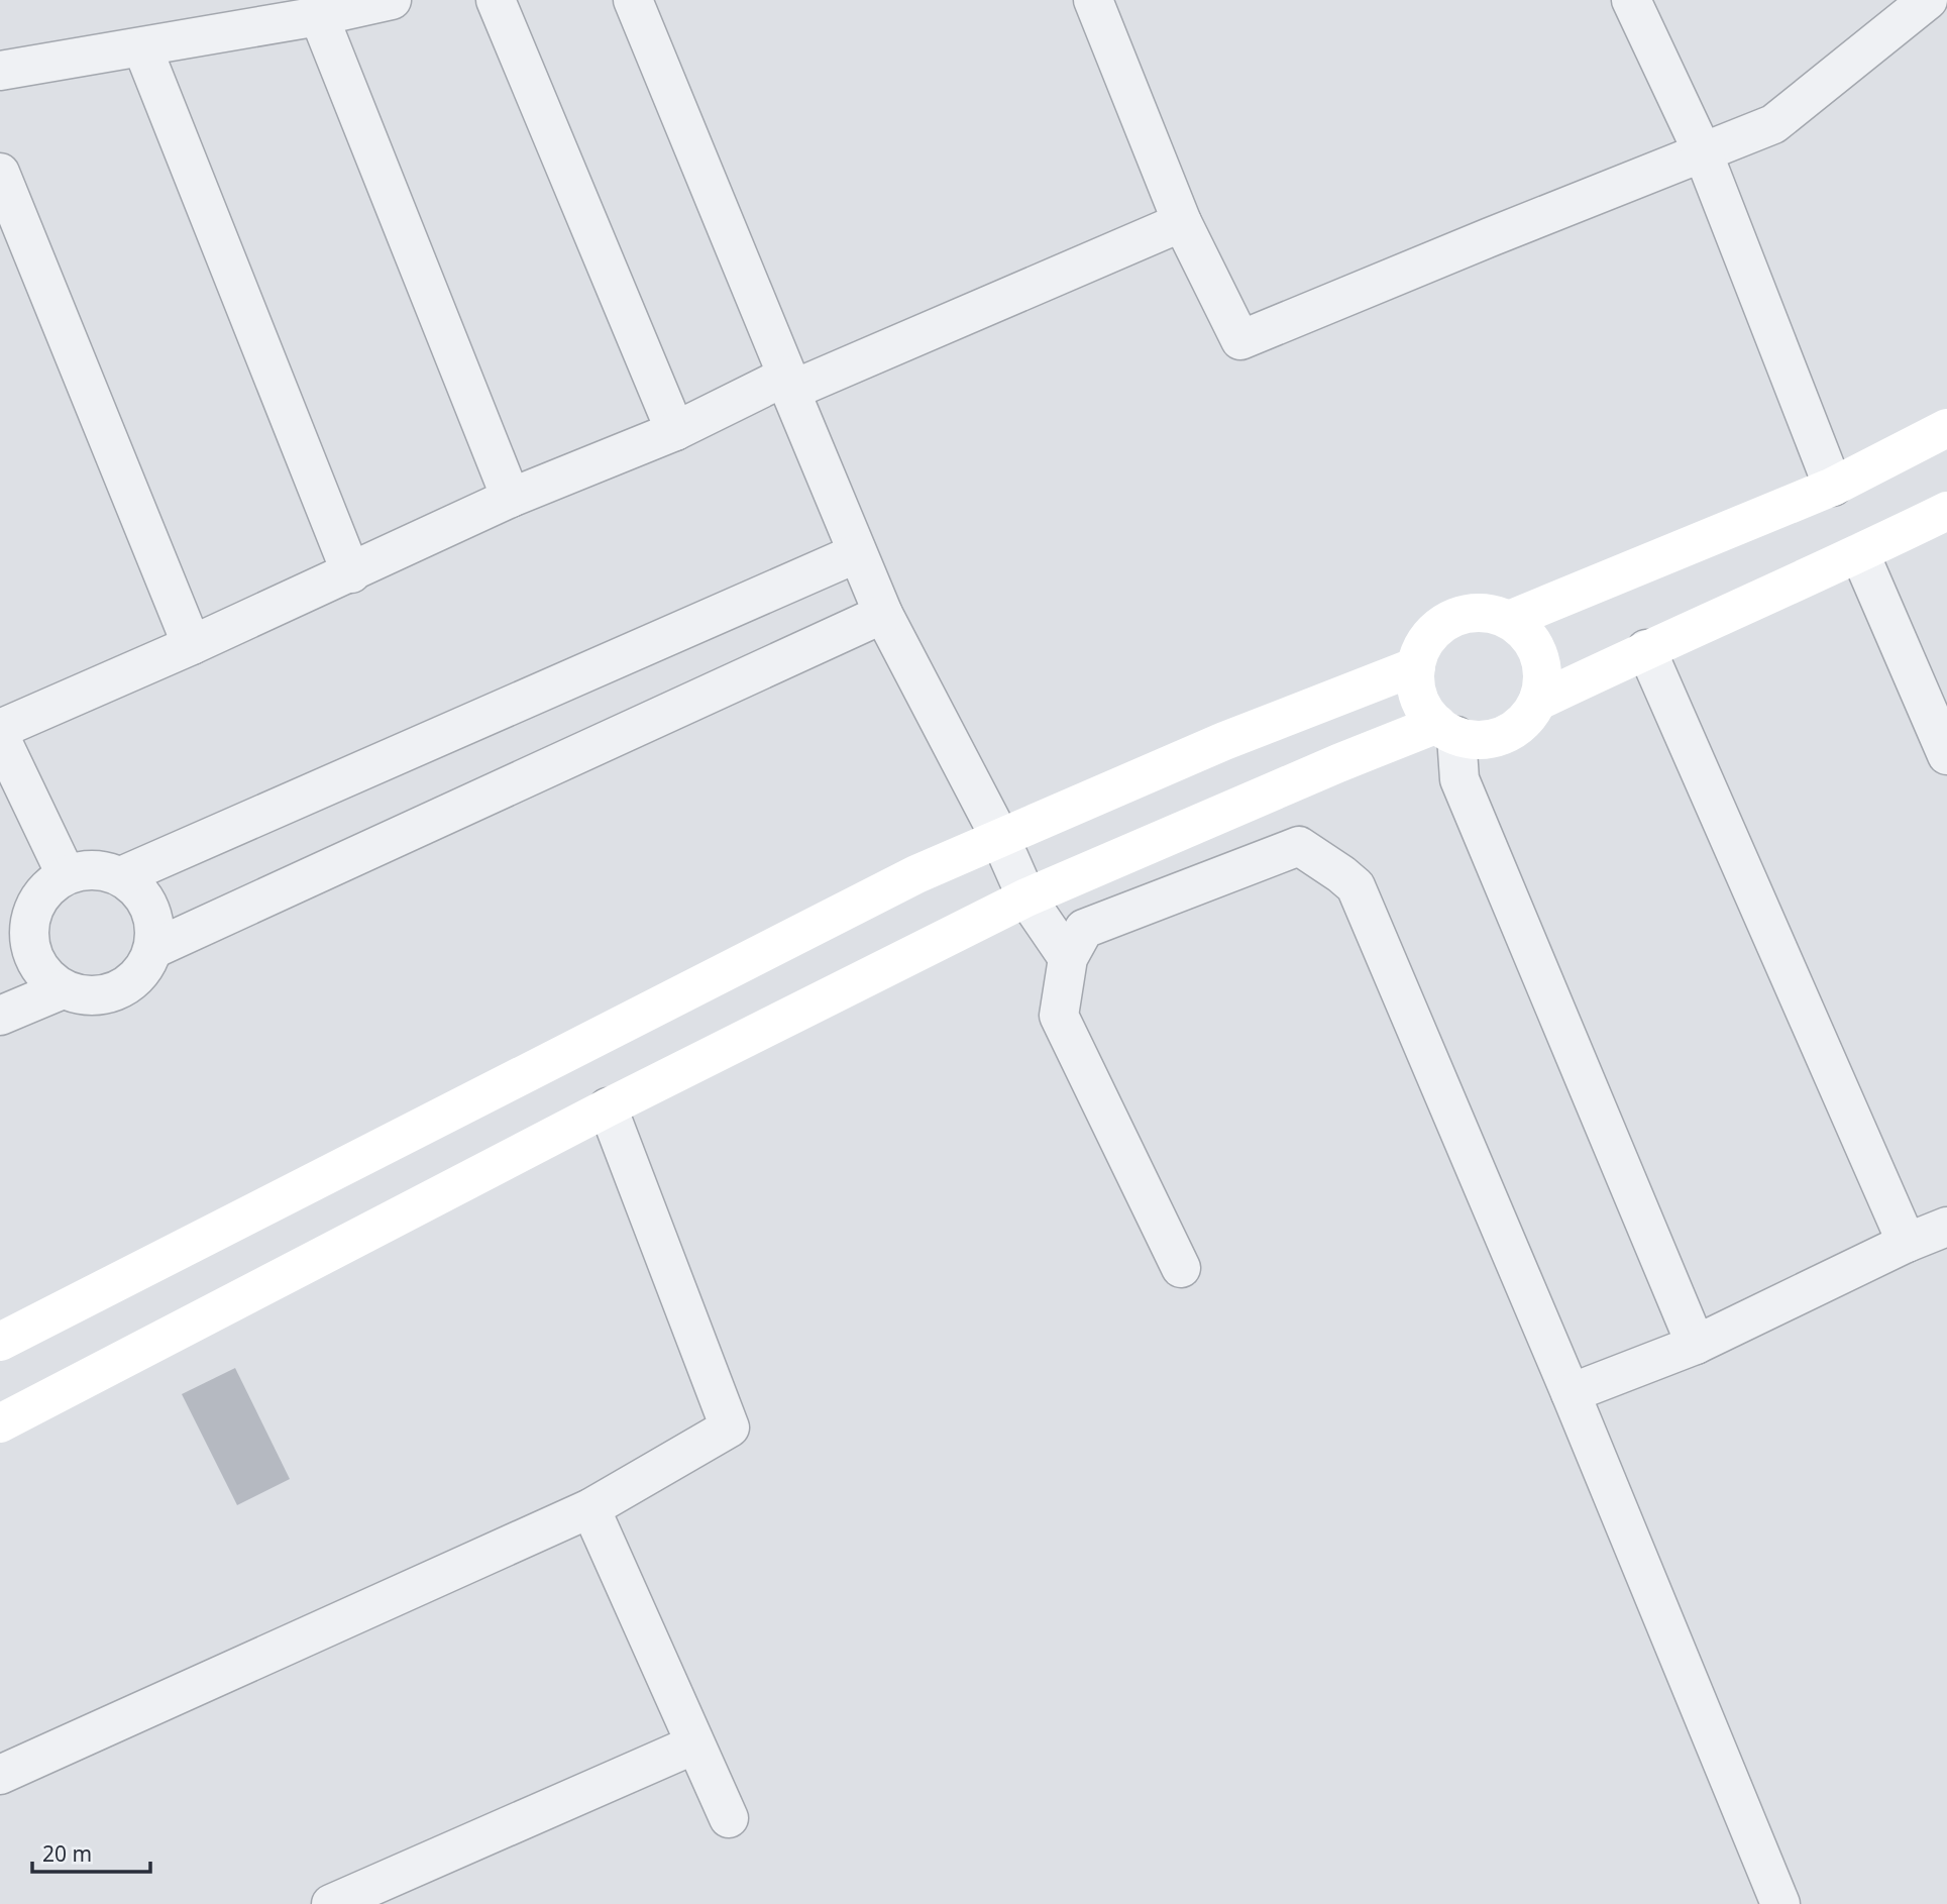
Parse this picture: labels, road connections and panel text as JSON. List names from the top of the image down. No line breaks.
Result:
{"scale_bar":"20 m"}
